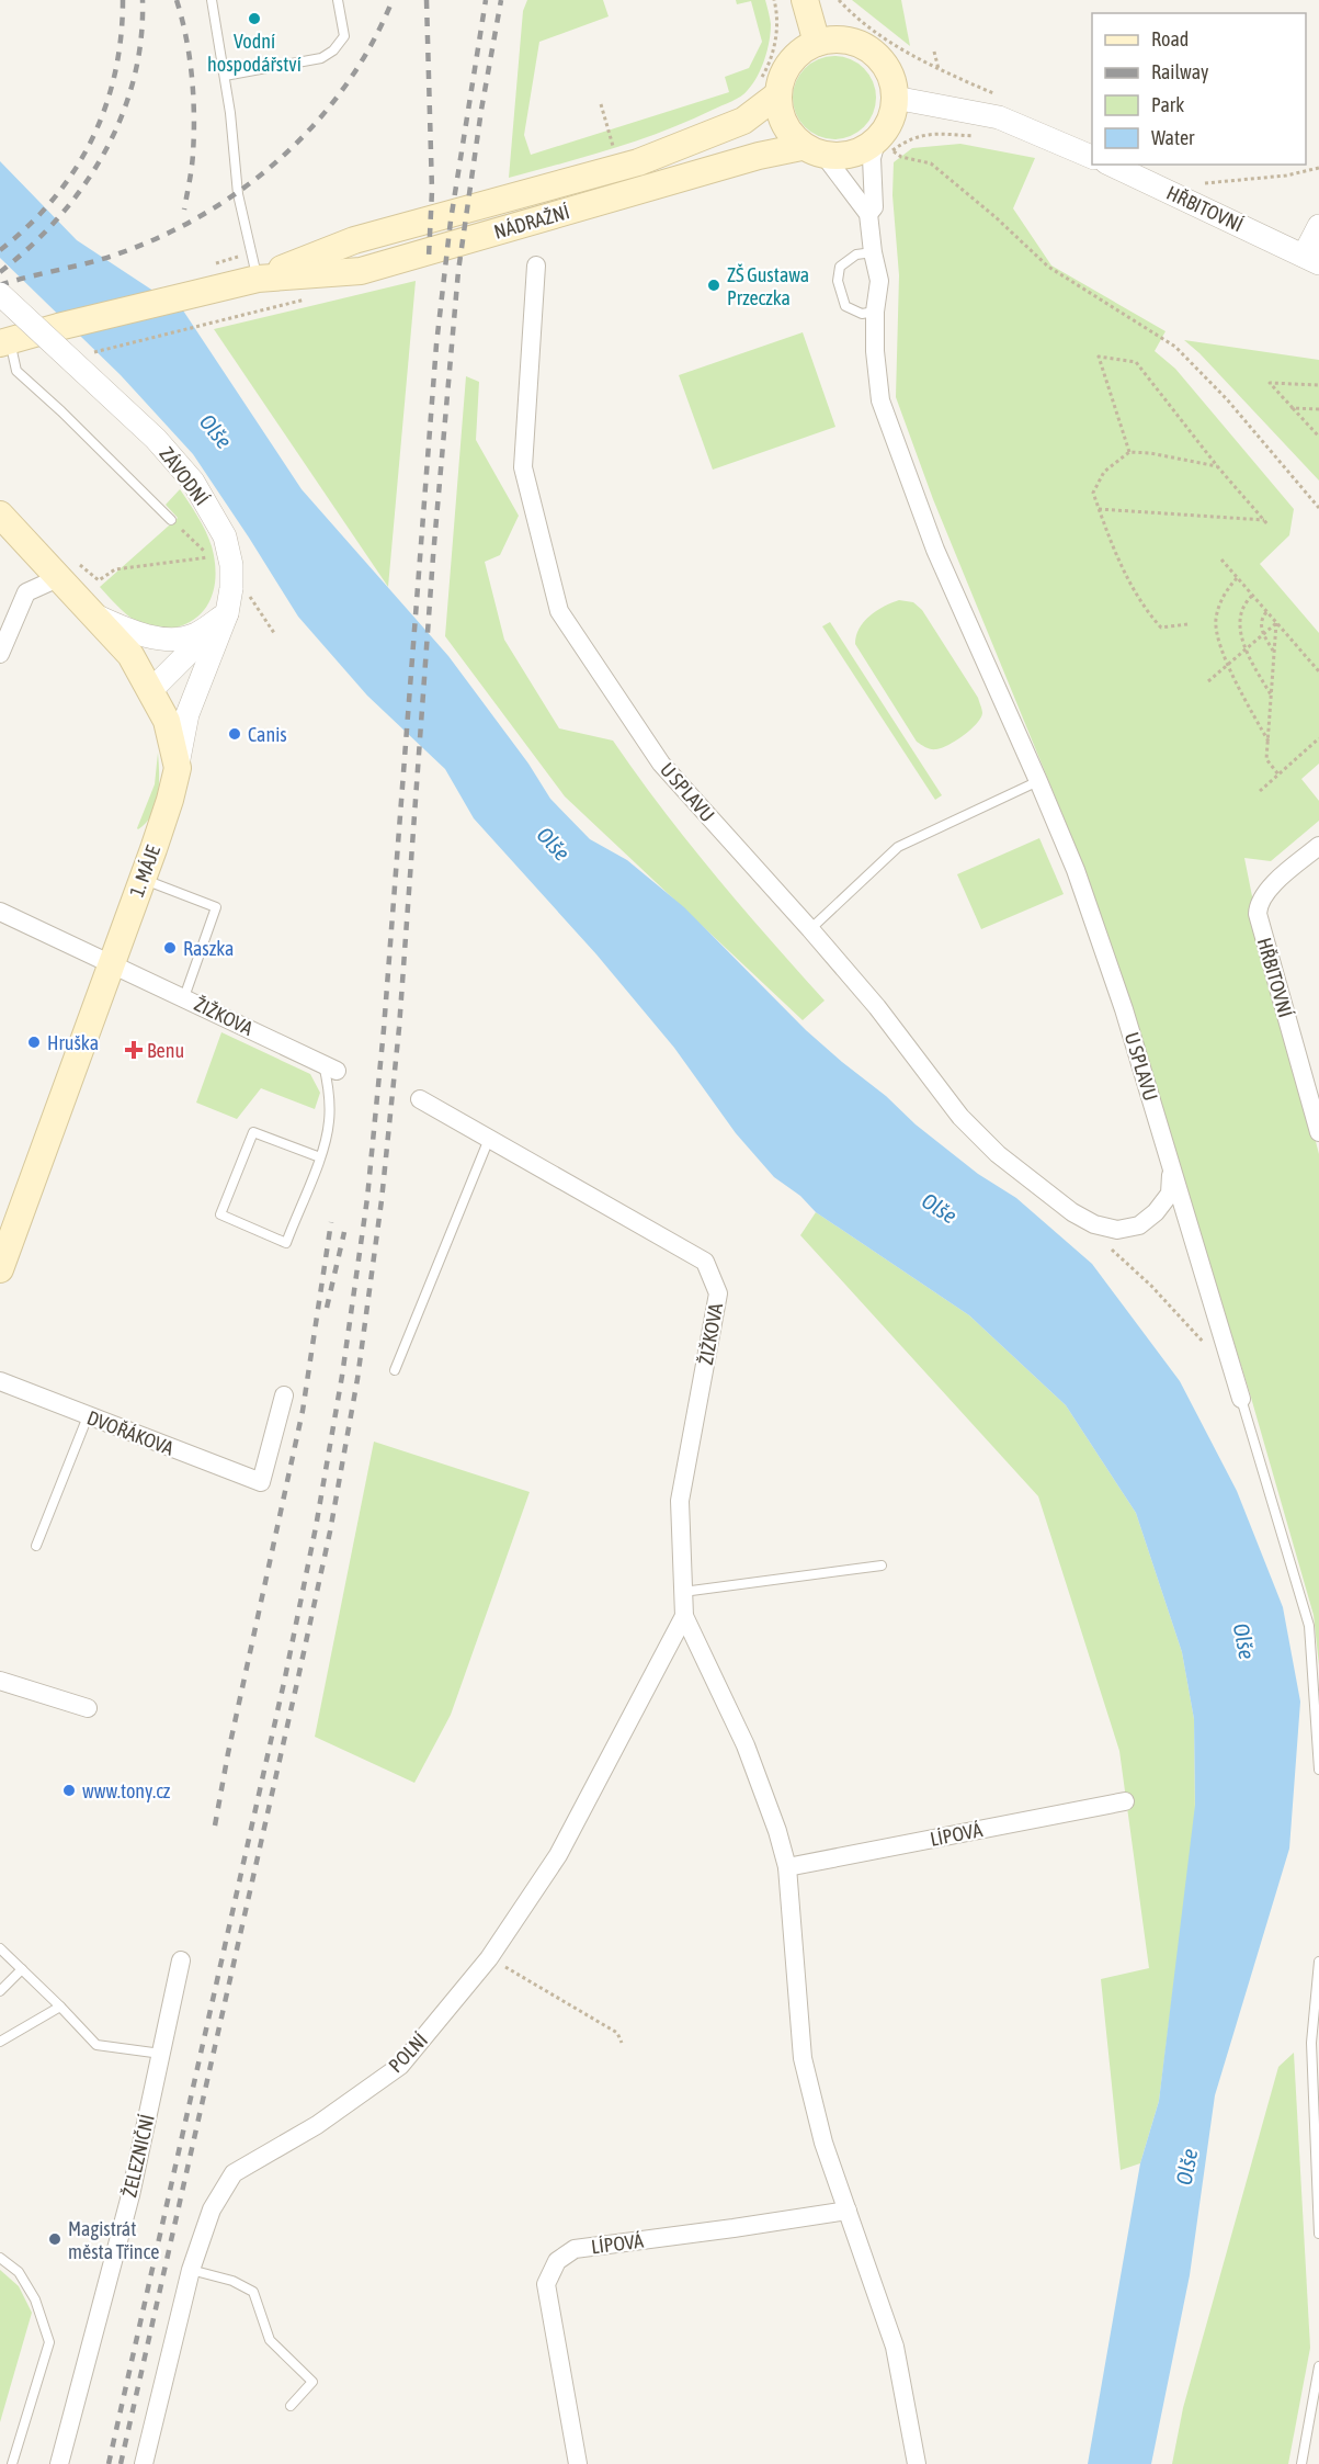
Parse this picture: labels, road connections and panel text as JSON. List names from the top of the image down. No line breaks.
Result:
{"streets":{"main road":["NÁDRAŽNÍ","1. MÁJE"],"street":["HŘBITOVNÍ","ZÁVODNÍ","U SPLAVU","ŽIŽKOVA","DVOŘÁKOVA","LÍPOVÁ","POLNÍ","ŽELEZNIČNÍ"]},"crossings":[["NÁDRAŽNÍ","U SPLAVU"],["ZÁVODNÍ","1. MÁJE"],["1. MÁJE","ŽIŽKOVA"],["ŽIŽKOVA","POLNÍ"]],"water":["Olše"],"places":{"other":["Vodní hospodářství","ZŠ Gustawa Przeczka","Canis","Raszka","Hruška","www.tony.cz","Magistrát města Třince"],"health":["Benu"]},"legend":["Road","Railway","Park","Water"]}
